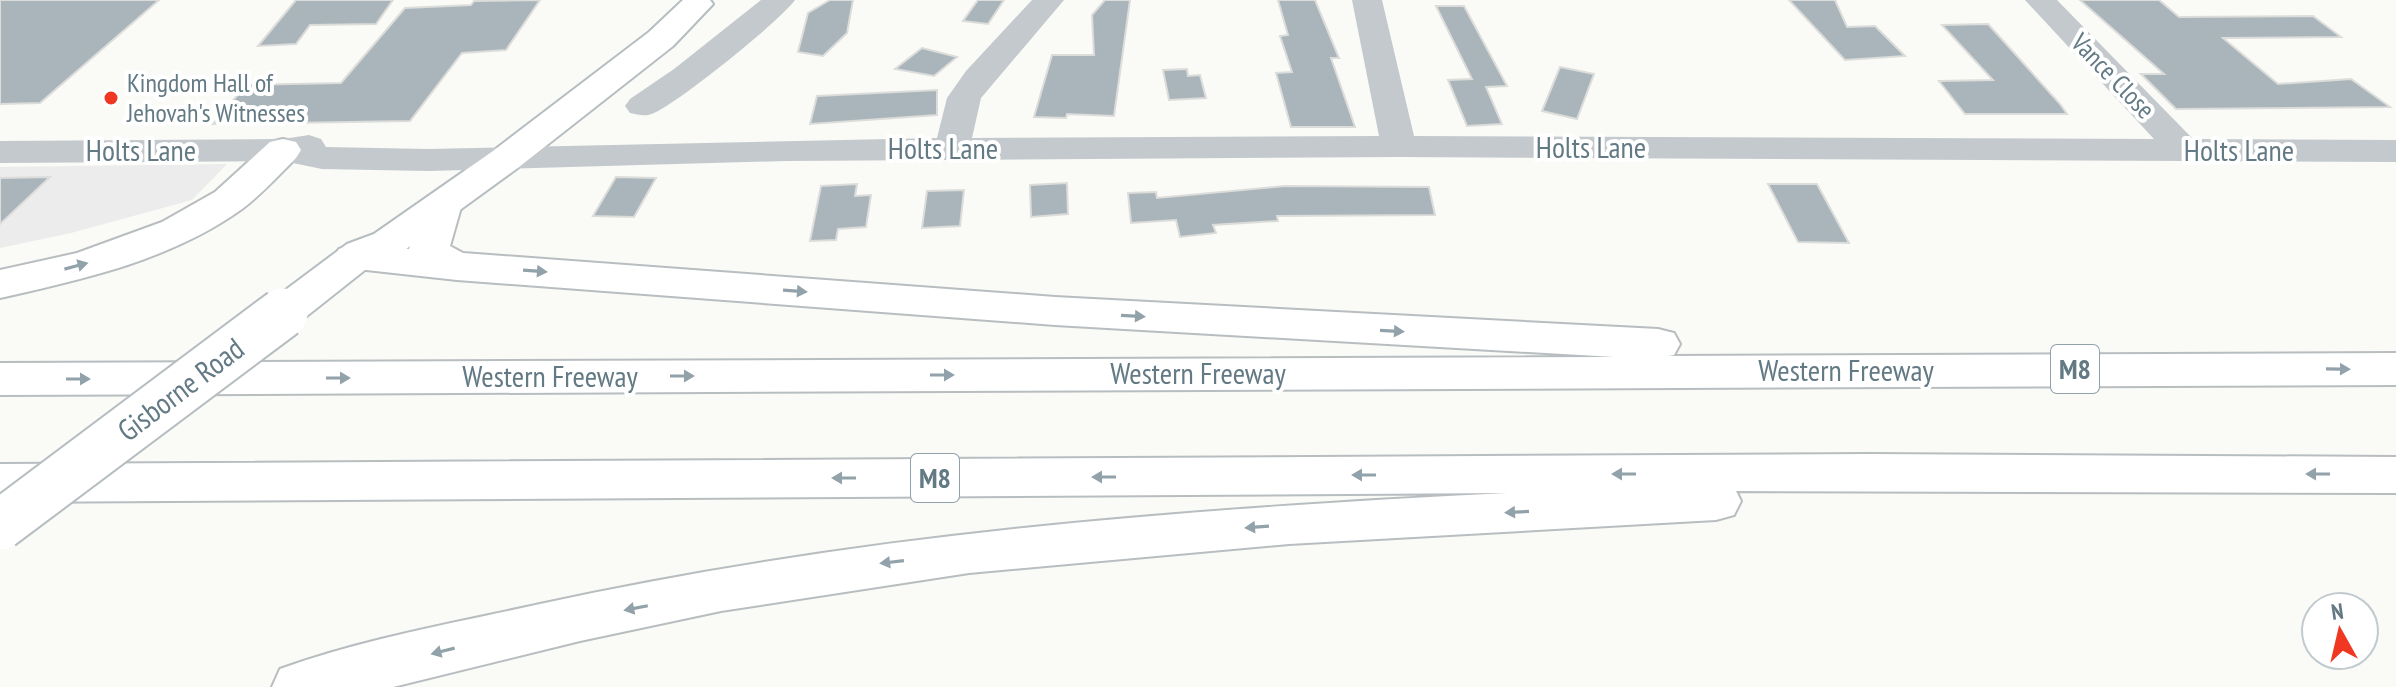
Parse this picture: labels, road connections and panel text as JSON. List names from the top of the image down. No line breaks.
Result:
{"streets":{"main road":["M8","Western Freeway","Gisborne Road"],"street":["Vance Close","Holts Lane"]},"crossings":[["Vance Close","Holts Lane"],["Holts Lane","Gisborne Road"]],"places":["Kingdom Hall of Jehovah's Witnesses"],"north":"top"}
